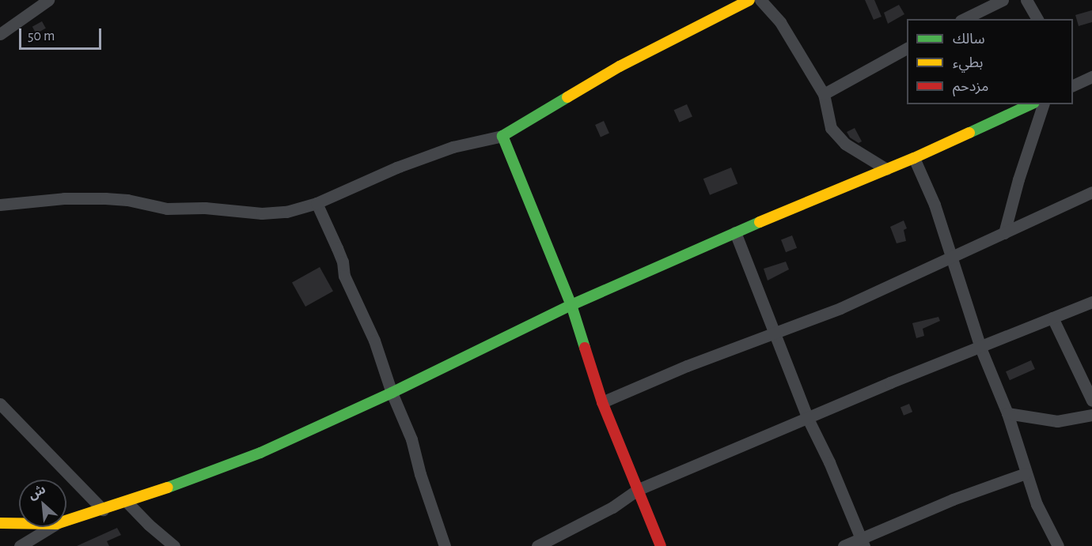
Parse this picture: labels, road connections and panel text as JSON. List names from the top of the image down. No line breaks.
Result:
{"legend":["سالك","بطيء","مزدحم"],"scale_bar":"50 m","north":"top left"}
